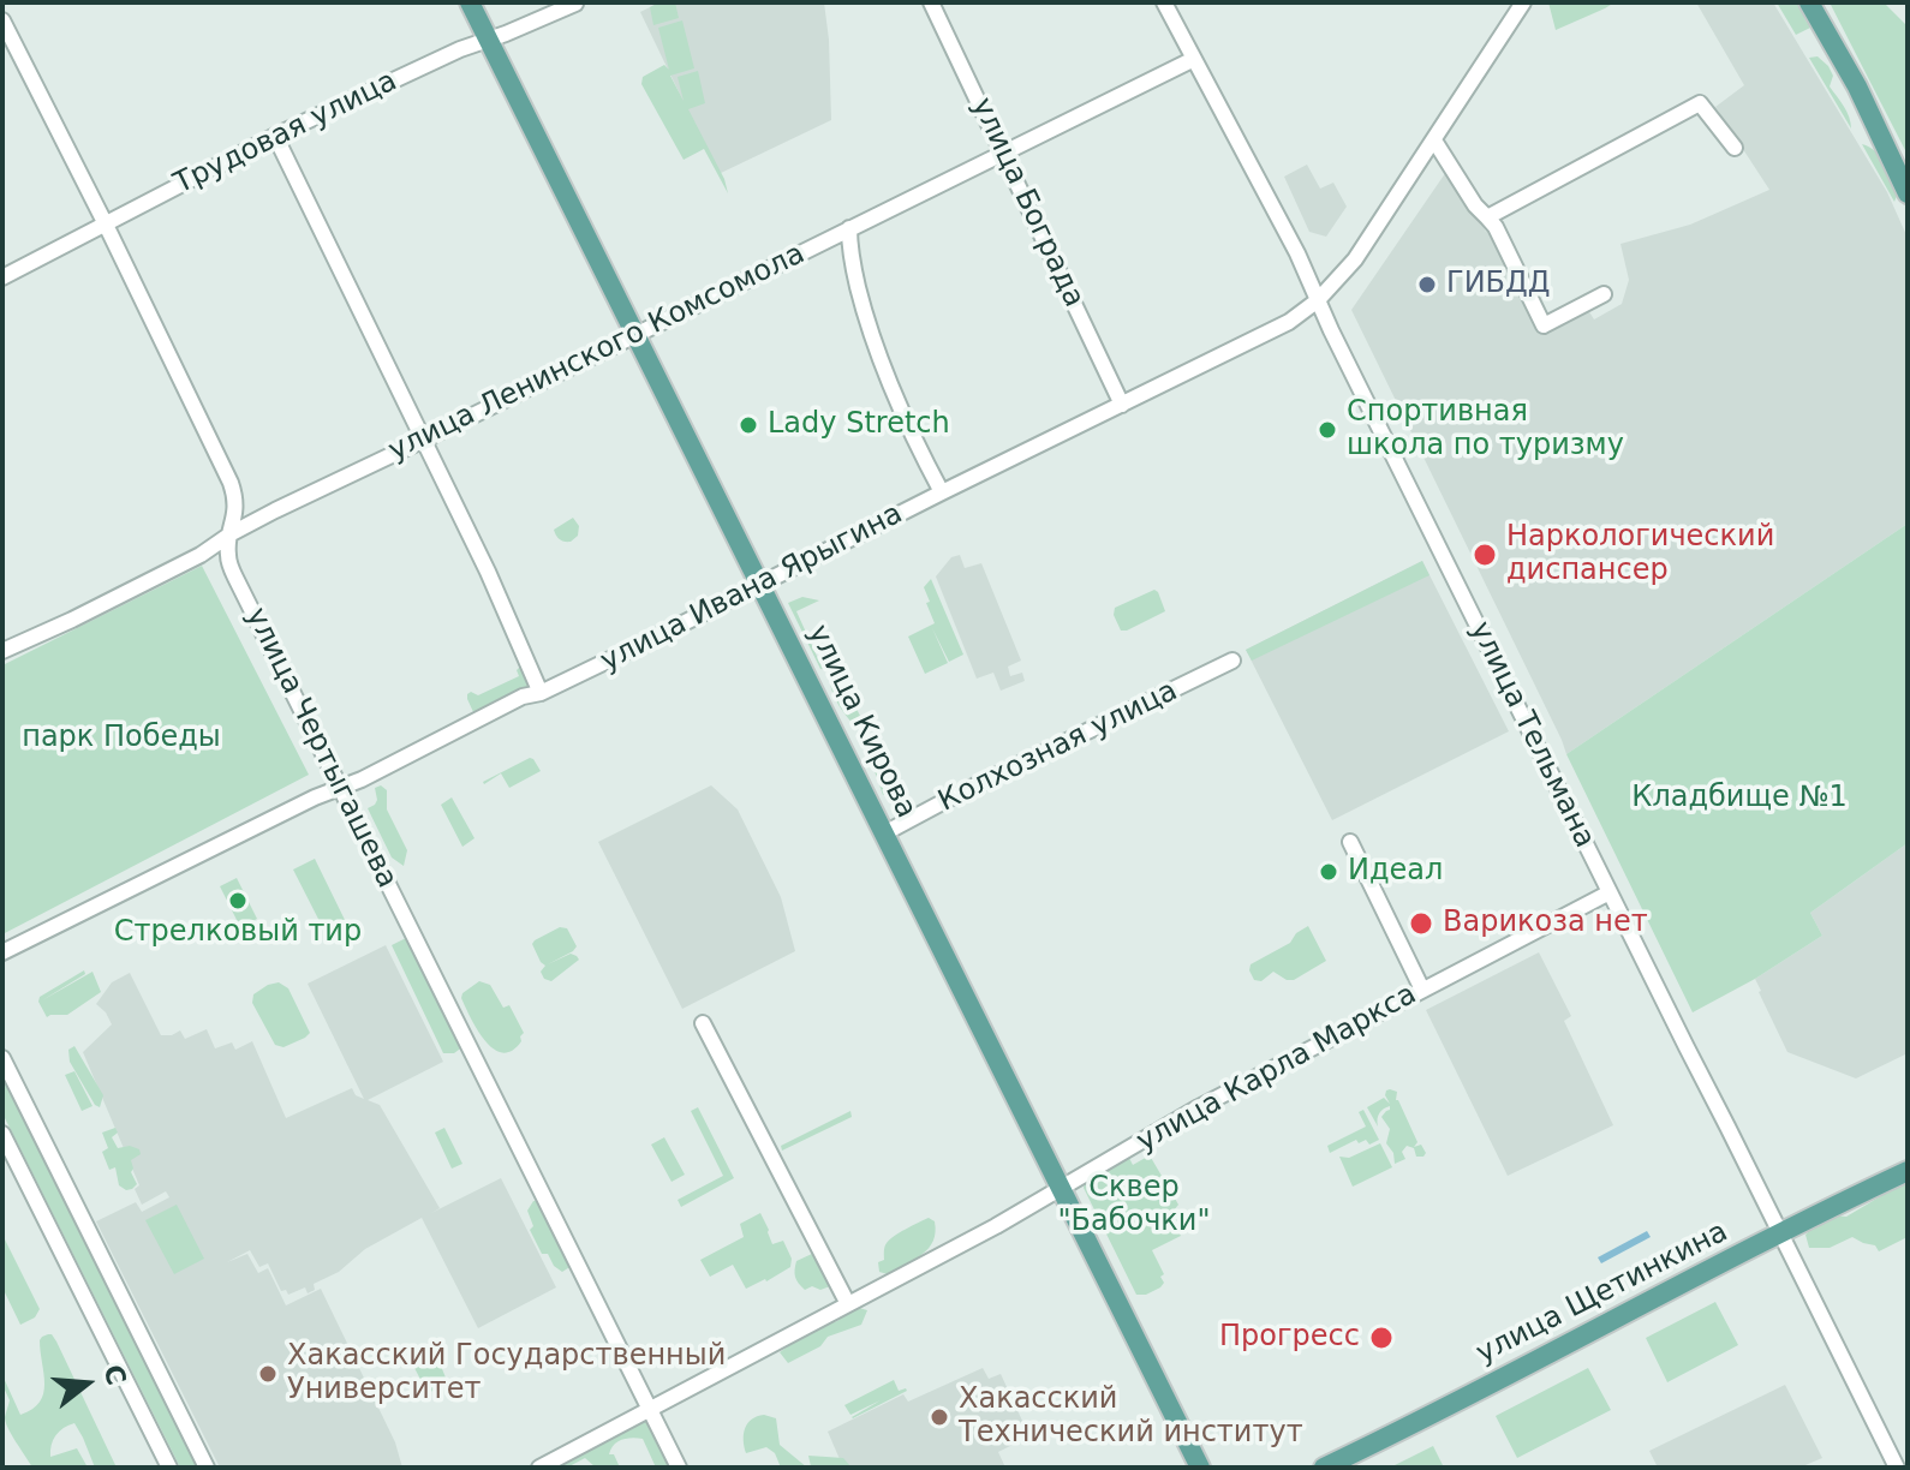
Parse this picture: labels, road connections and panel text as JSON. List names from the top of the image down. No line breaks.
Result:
{"streets":{"main road":["улица Кирова","улица Щетинкина"],"street":["Трудовая улица","улица Бограда","улица Ленинского Комсомола","улица Ивана Ярыгина","улица Тельмана","Колхозная улица","улица Чертыгашева","улица Карла Маркса"]},"crossings":[["Трудовая улица","улица Кирова"],["Трудовая улица","улица Чертыгашева"],["улица Бограда","улица Ленинского Комсомола"],["улица Бограда","улица Ивана Ярыгина"],["улица Ленинского Комсомола","улица Кирова"],["улица Ленинского Комсомола","улица Тельмана"],["улица Ленинского Комсомола","улица Чертыгашева"],["улица Ивана Ярыгина","улица Кирова"],["улица Ивана Ярыгина","улица Тельмана"],["улица Ивана Ярыгина","улица Чертыгашева"],["улица Кирова","Колхозная улица"],["улица Кирова","улица Карла Маркса"],["улица Тельмана","улица Карла Маркса"],["улица Тельмана","улица Щетинкина"],["улица Чертыгашева","улица Карла Маркса"]],"parks":["парк Победы","Кладбище №1","Сквер \"Бабочки\""],"places":["ГИБДД","Lady Stretch","Спортивная школа по туризму","Наркологический диспансер","Идеал","Стрелковый тир","Варикоза нет","Прогресс","Хакасский Государственный Университет","Хакасский Технический институт"],"north":"right"}
